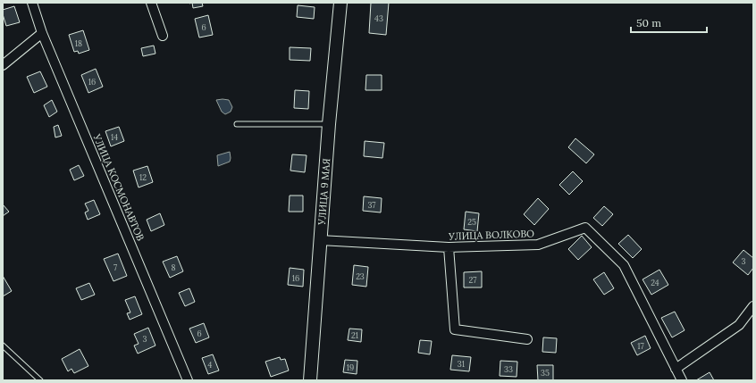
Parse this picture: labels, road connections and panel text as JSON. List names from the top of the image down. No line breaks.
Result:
{"streets":{"main road":["УЛИЦА 9 МАЯ"],"street":["УЛИЦА КОСМОНАВТОВ","УЛИЦА ВОЛКОВО"]},"crossings":[["УЛИЦА 9 МАЯ","УЛИЦА ВОЛКОВО"]],"house_numbers":["43","6","18","16","14","12","37","25","3","7","8","23","16","27","24","6","21","3","17","31","4","19","33","35"],"scale_bar":"50 m"}
